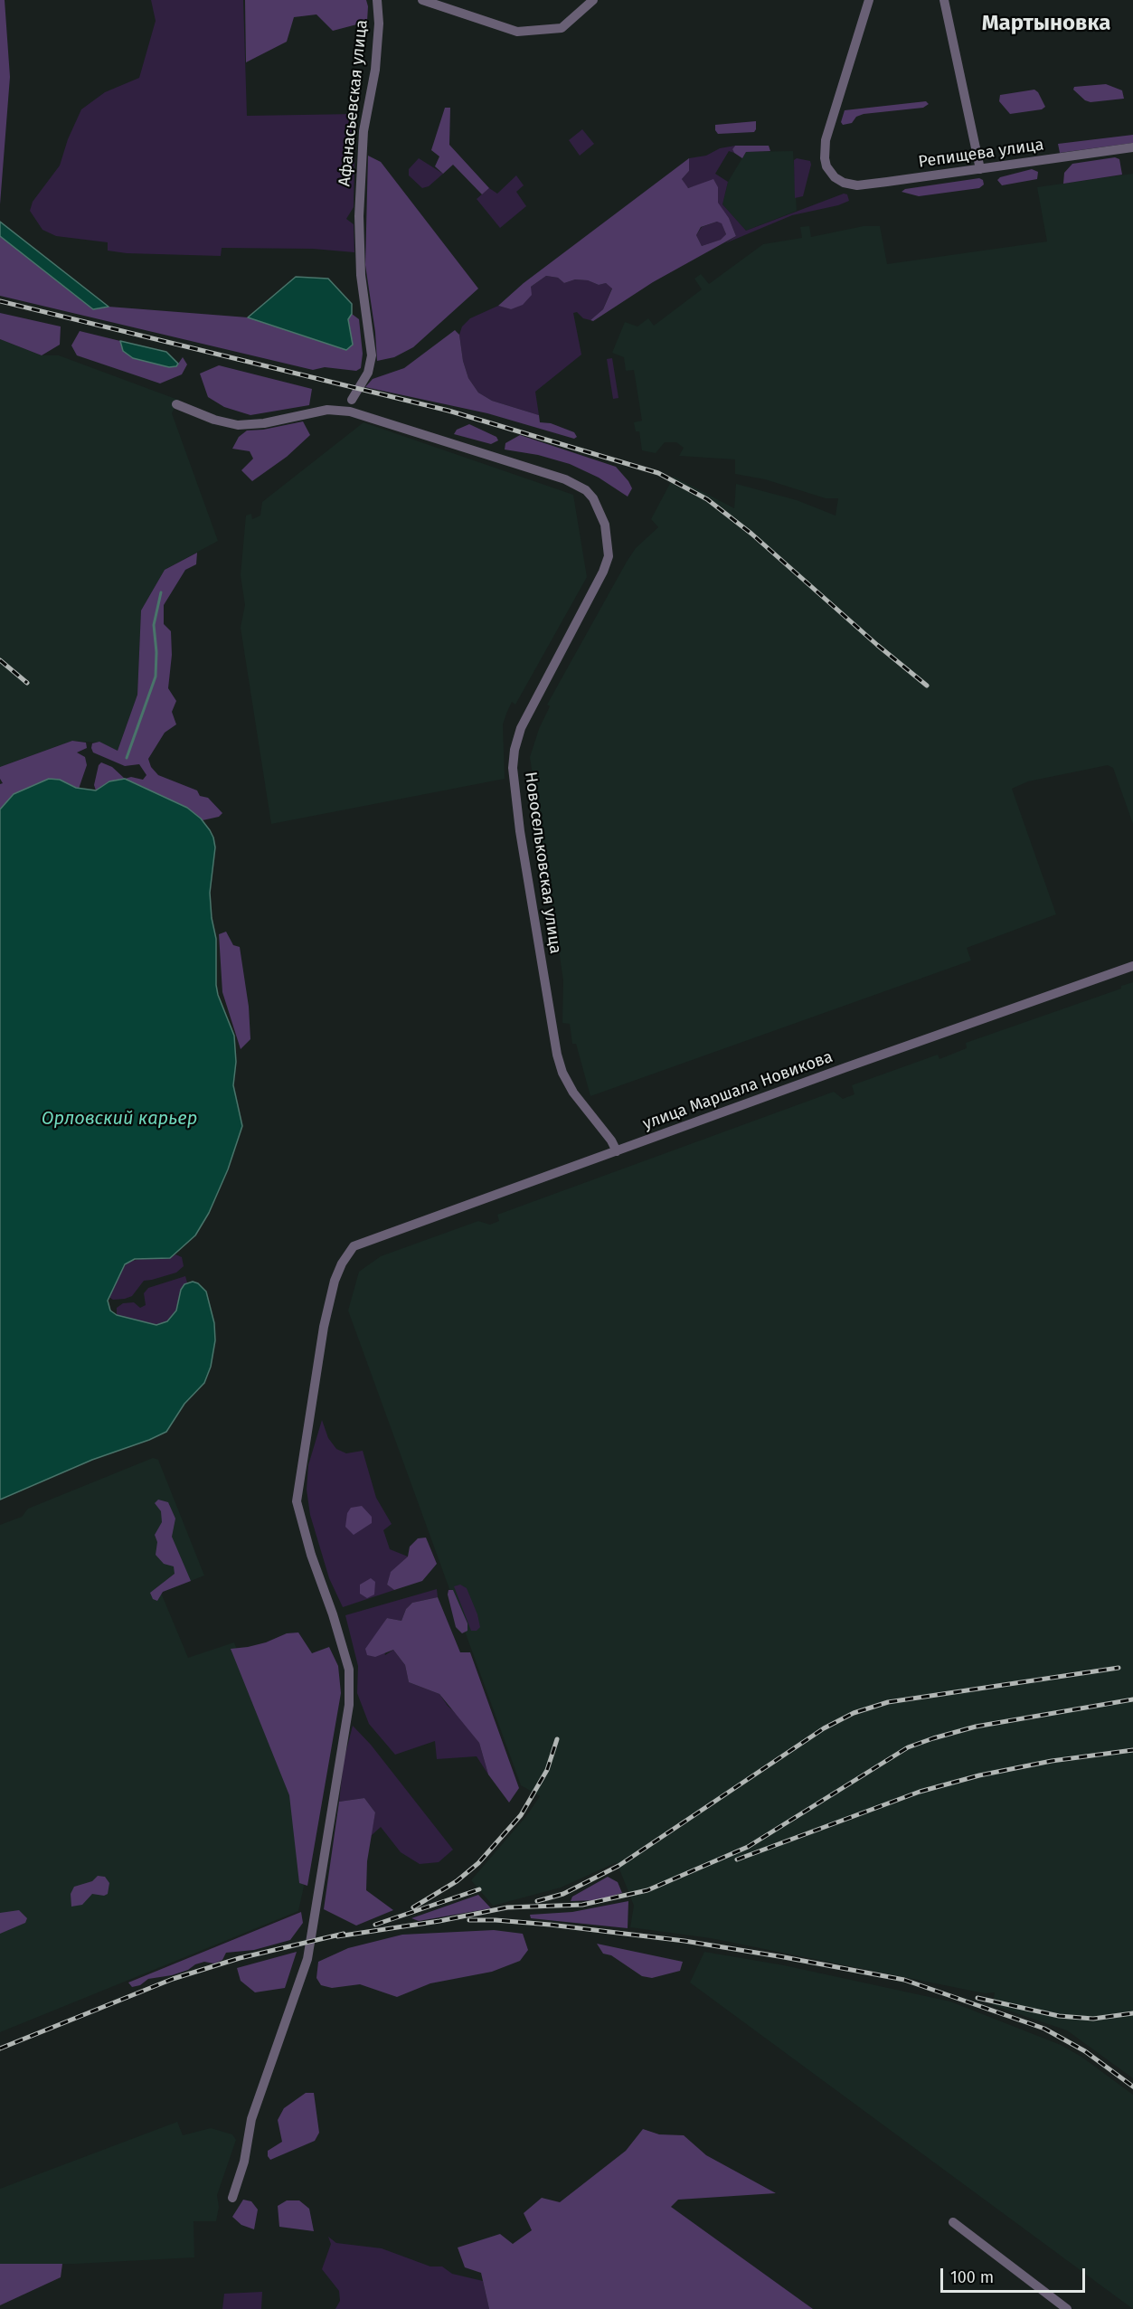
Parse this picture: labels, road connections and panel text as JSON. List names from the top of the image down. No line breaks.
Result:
{"streets":{"street":["Афанасьевская улица","Репищева улица","Новосельковская улица","улица Маршала Новикова"]},"crossings":[["Новосельковская улица","улица Маршала Новикова"]],"districts":["Мартыновка"],"water":["Орловский карьер"],"scale_bar":"100 m"}
